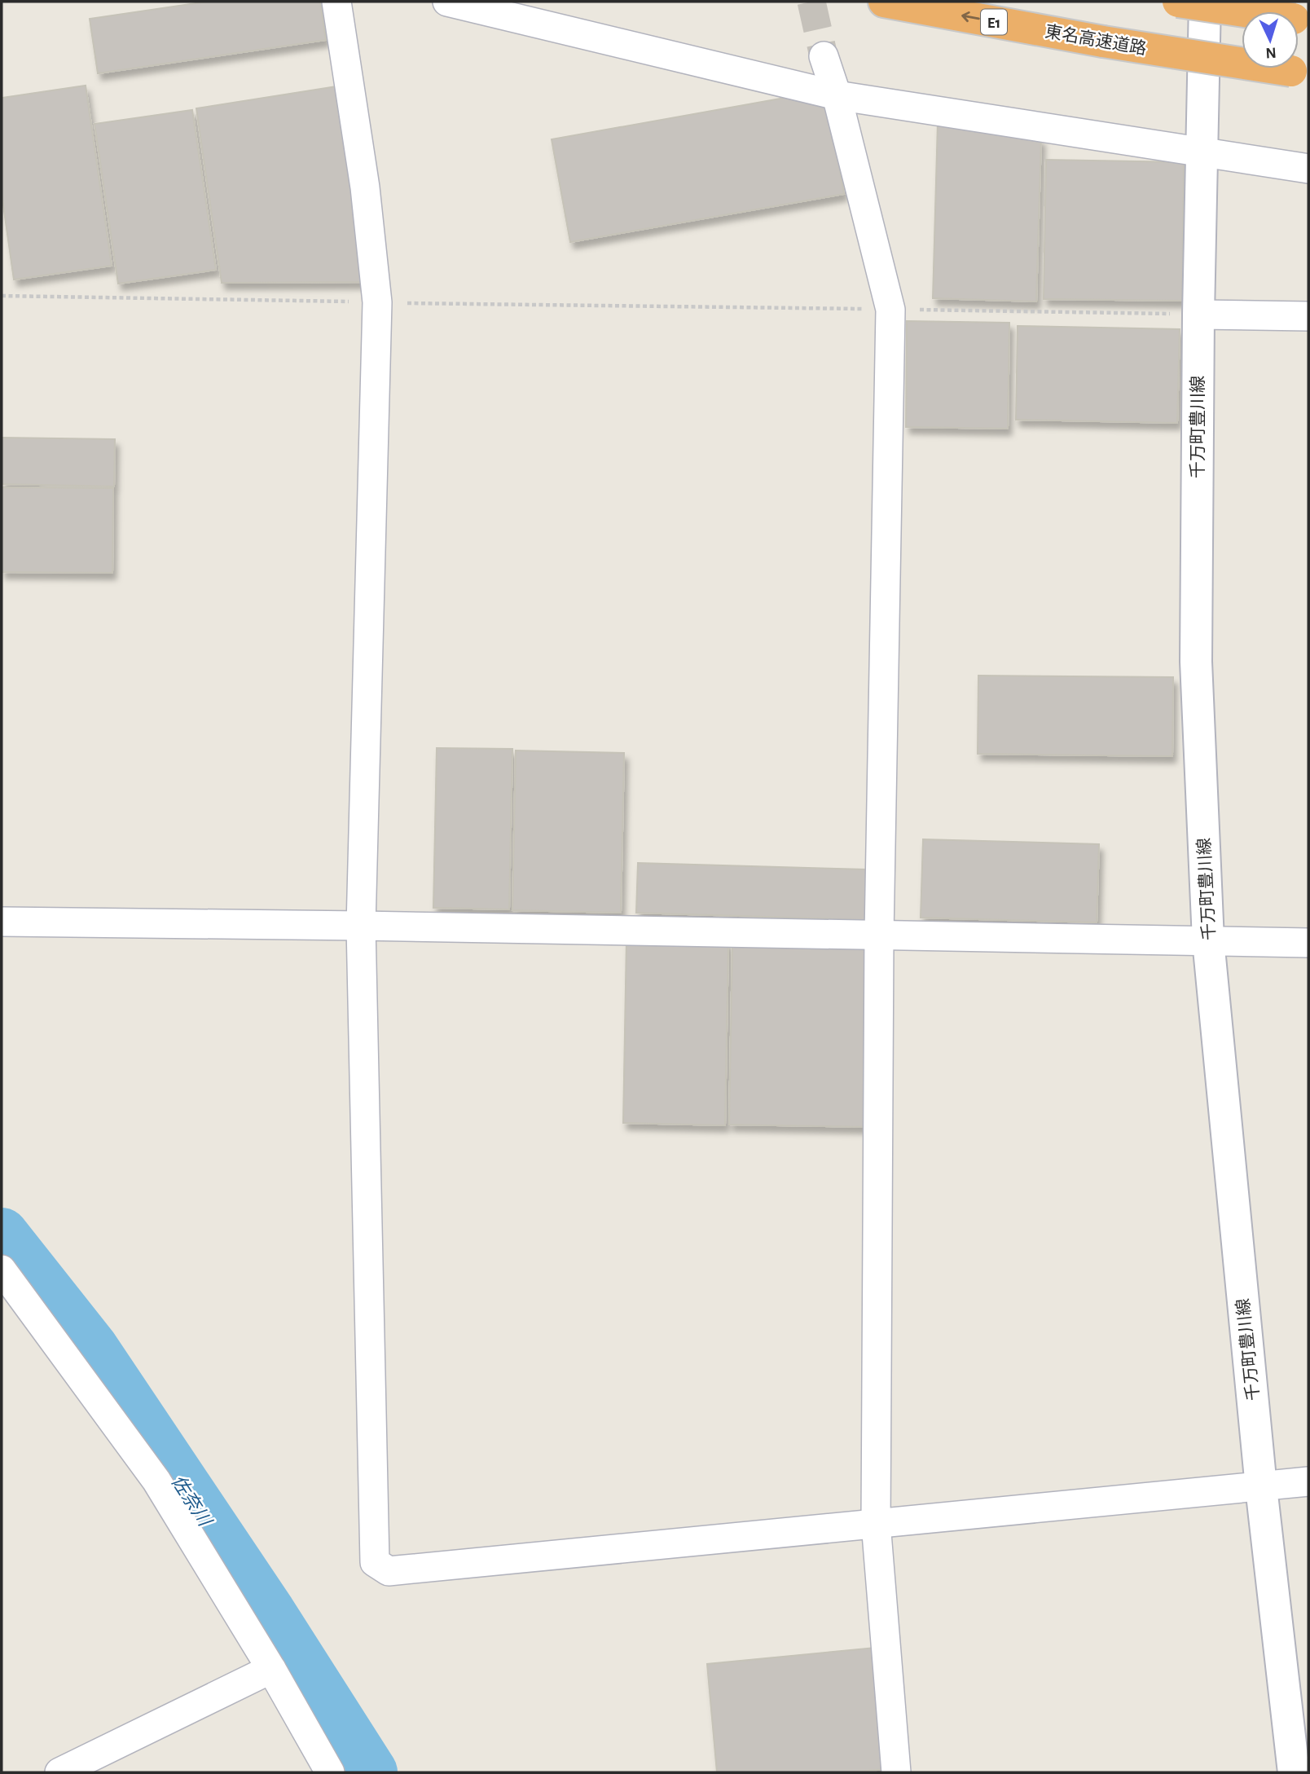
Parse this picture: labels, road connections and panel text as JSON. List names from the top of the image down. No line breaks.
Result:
{"streets":{"highway":["E1","東名高速道路"],"main road":["千万町豊川線"]},"one_way":["東名高速道路"],"water":["佐奈川"],"north":"bottom"}
